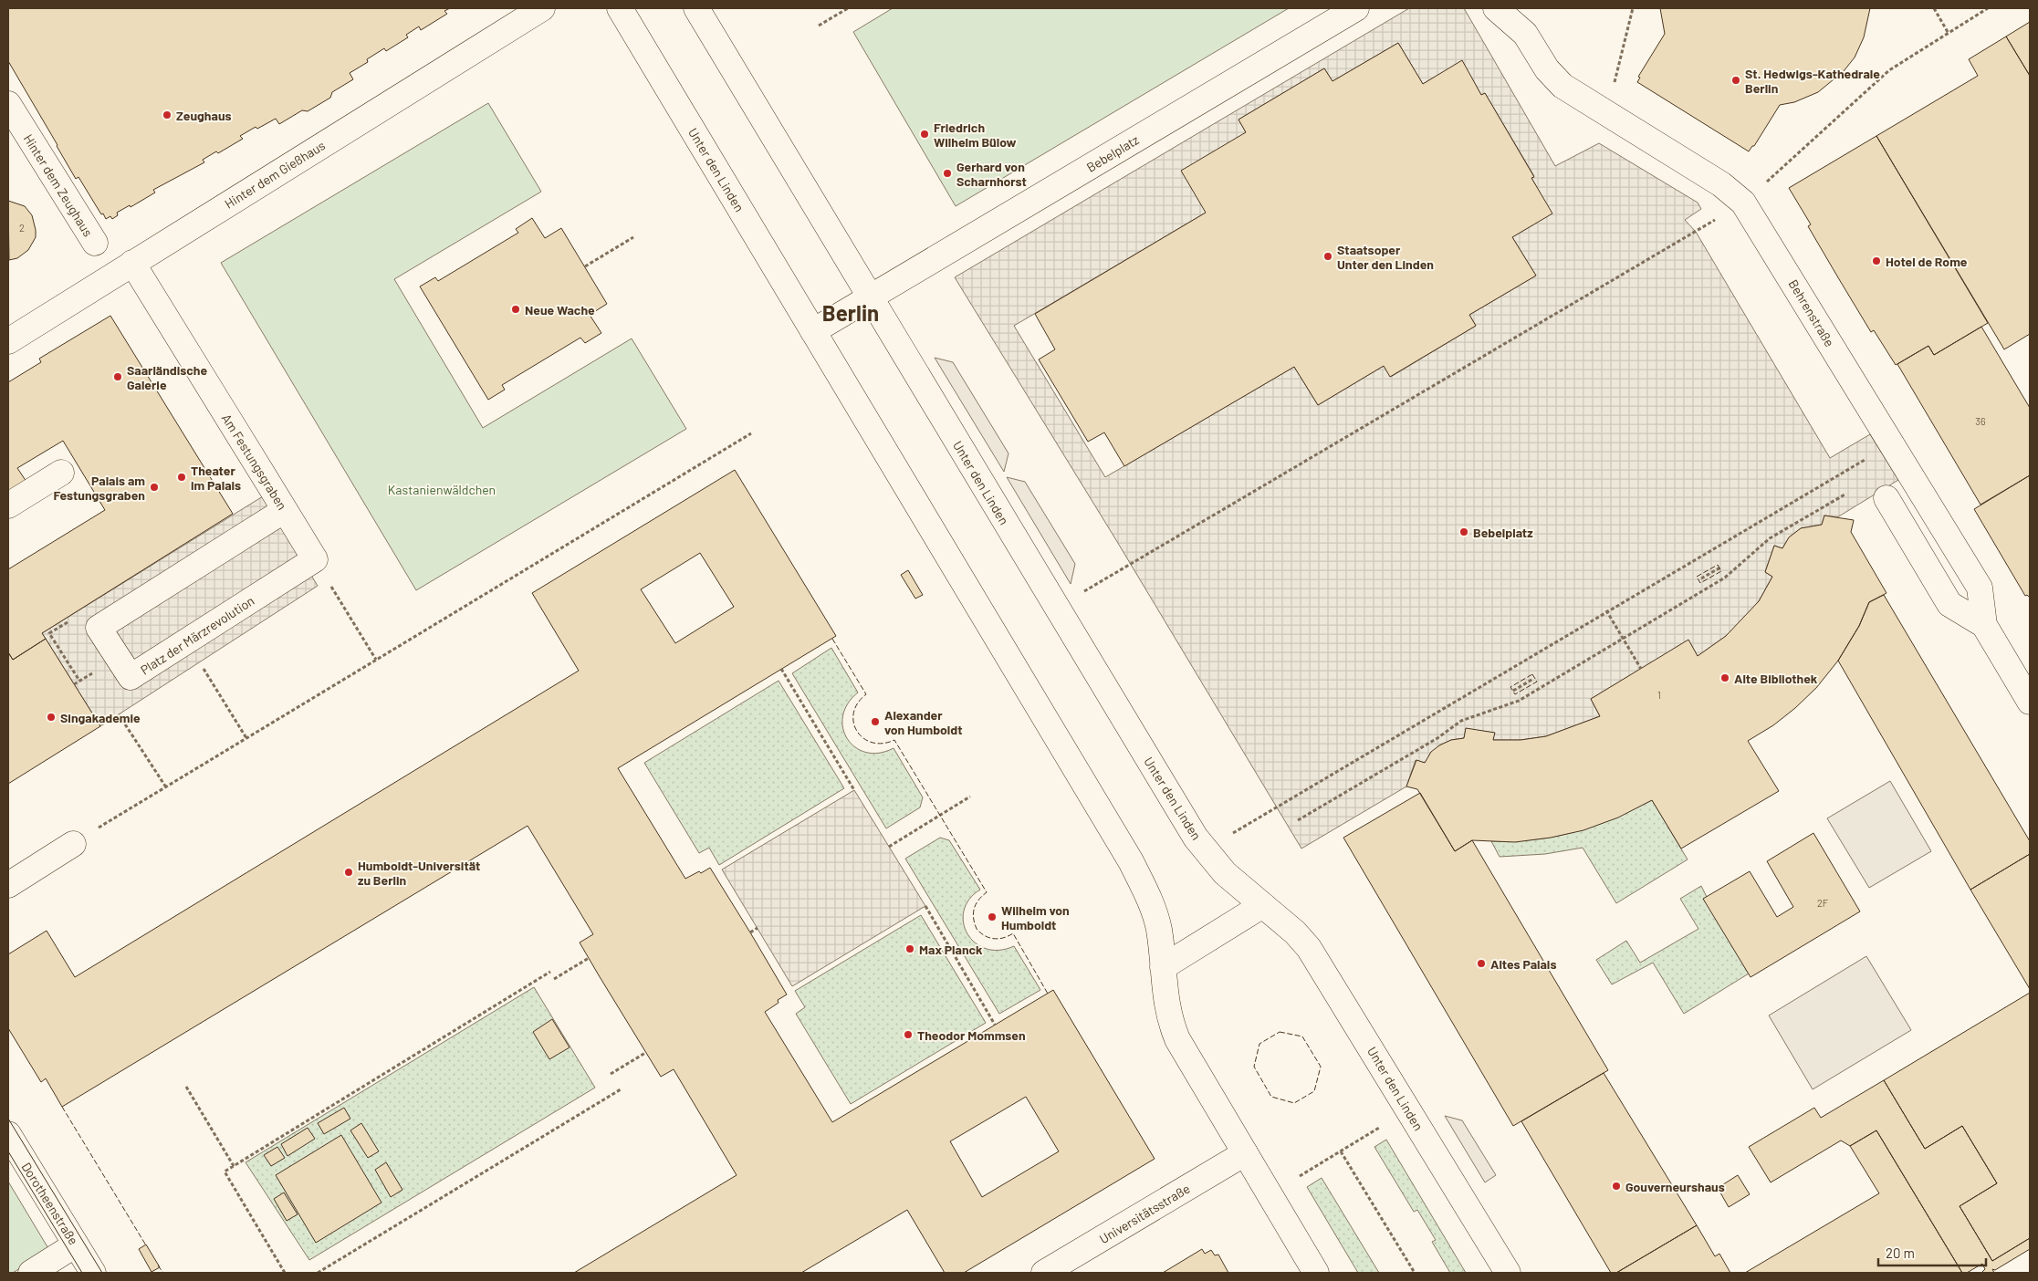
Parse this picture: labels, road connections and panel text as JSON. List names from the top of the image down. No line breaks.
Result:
{"streets":{"main road":["Bebelplatz","Unter den Linden","Hinter dem Gießhaus","Hinter dem Zeughaus","Behrenstraße","Am Festungsgraben","Platz der Märzrevolution","Dorotheenstraße","Universitätsstraße"]},"crossings":[["Bebelplatz","Unter den Linden"],["Unter den Linden","Universitätsstraße"],["Hinter dem Gießhaus","Am Festungsgraben"],["Am Festungsgraben","Platz der Märzrevolution"]],"districts":["Berlin"],"parks":["Kastanienwäldchen"],"places":["St. Hedwigs-Kathedrale Berlin","Zeughaus","Friedrich Wilhelm Bülow","Gerhard von Scharnhorst","Staatsoper Unter den Linden","Hotel de Rome","Neue Wache","Saarländische Galerie","Theater im Palais","Palais am Festungsgraben","Bebelplatz","Alte Bibliothek","Singakademie","Alexander von Humboldt","Humboldt-Universität zu Berlin","Wilhelm von Humboldt","Max Planck","Altes Palais","Theodor Mommsen","Gouverneurshaus"],"house_numbers":["2","36","1","2F"],"scale_bar":"20 m"}
